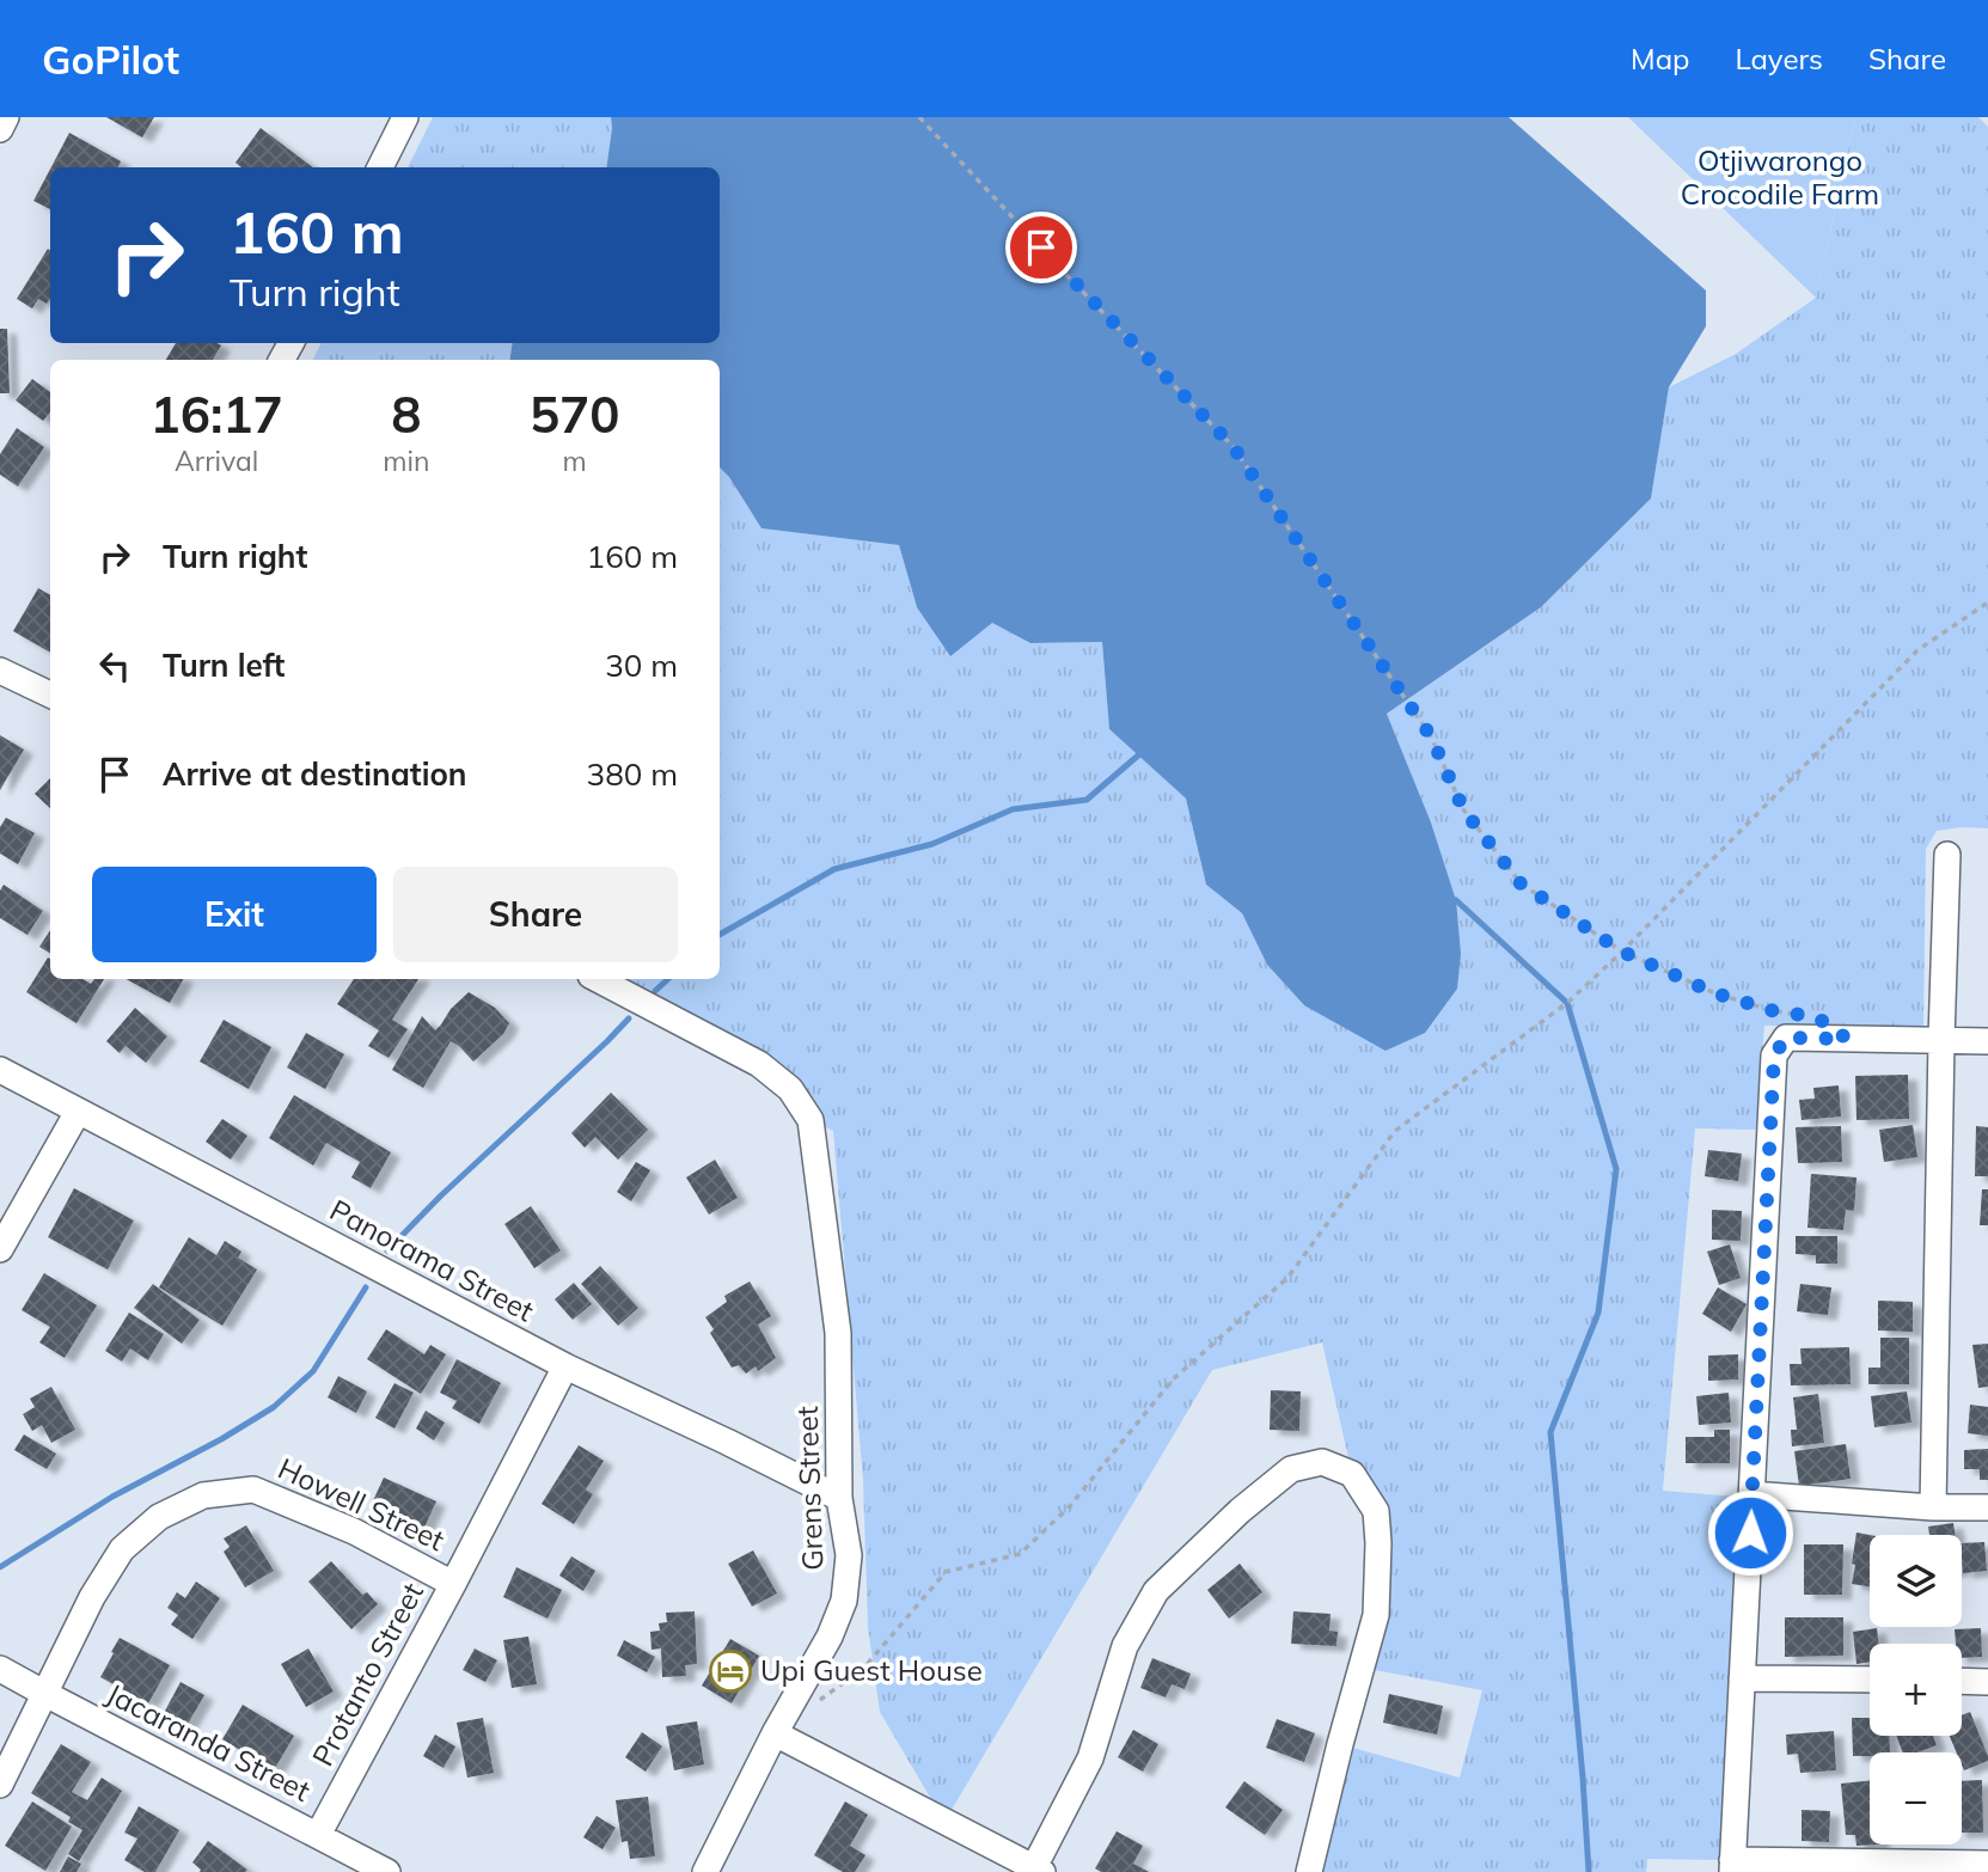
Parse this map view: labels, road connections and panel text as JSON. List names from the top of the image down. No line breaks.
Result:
{"streets":{"street":["Panorama Street","Grens Street","Howell Street","Protanto Street","Jacaranda Street"]},"crossings":[["Panorama Street","Grens Street"],["Panorama Street","Protanto Street"],["Howell Street","Protanto Street"],["Howell Street","Jacaranda Street"],["Protanto Street","Jacaranda Street"]],"parks":["Otjiwarongo Crocodile Farm"],"places":{"hotel":["Upi Guest House"]},"page":{"header":"GoPilot","nav":["Map","Layers","Share"],"turn":["160 m","Turn right"],"eta":["16:17","Arrival","8","min","570","m"],"list":[{"name":"Turn right","value":"160 m"},{"name":"Turn left","value":"30 m"},{"name":"Arrive at destination","value":"380 m"}],"buttons":["Exit","Share"],"map_buttons":["+","−"]}}
